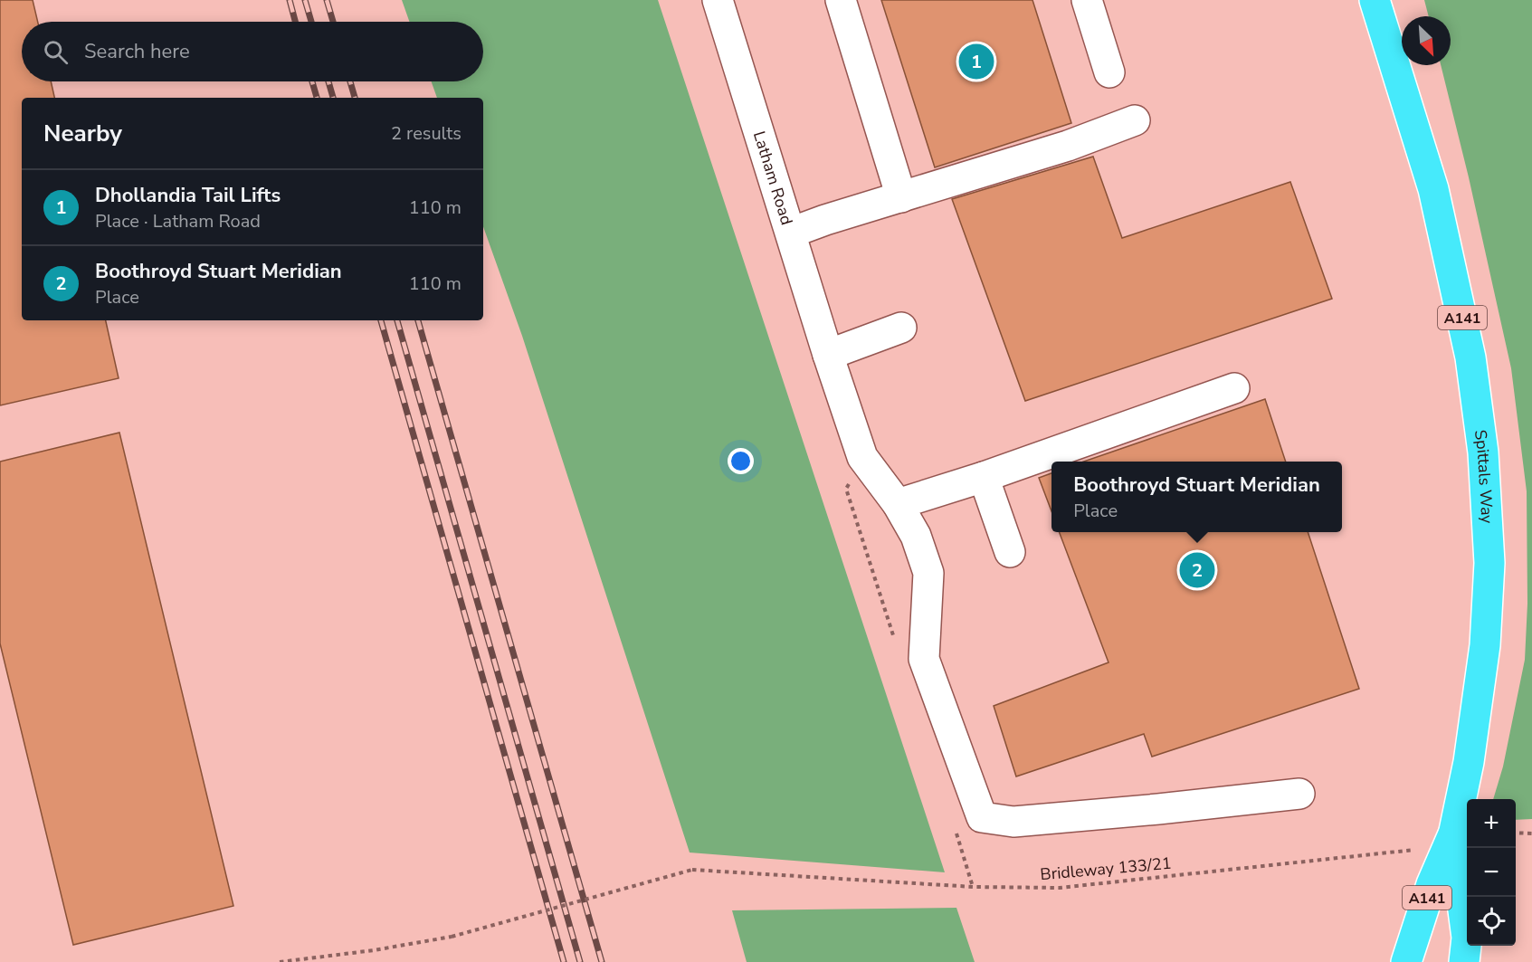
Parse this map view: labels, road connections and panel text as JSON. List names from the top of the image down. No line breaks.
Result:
{"streets":{"highway":["A141","Spittals Way"],"street":["Latham Road"],"path":["Bridleway 133/21"]},"crossings":[["A141","Spittals Way"],["A141","Bridleway 133/21"],["Spittals Way","Bridleway 133/21"]],"north":"bottom right","page":{"search":"Search here","pins":["1","2"],"heading":["Nearby","2 results"],"list":[{"mark":"1","name":"Dhollandia Tail Lifts","note":"Place · Latham Road","value":"110 m"},{"mark":"2","name":"Boothroyd Stuart Meridian","note":"Place","value":"110 m"}],"popup":["Boothroyd Stuart Meridian","Place"],"map_buttons":["+","−"]}}
